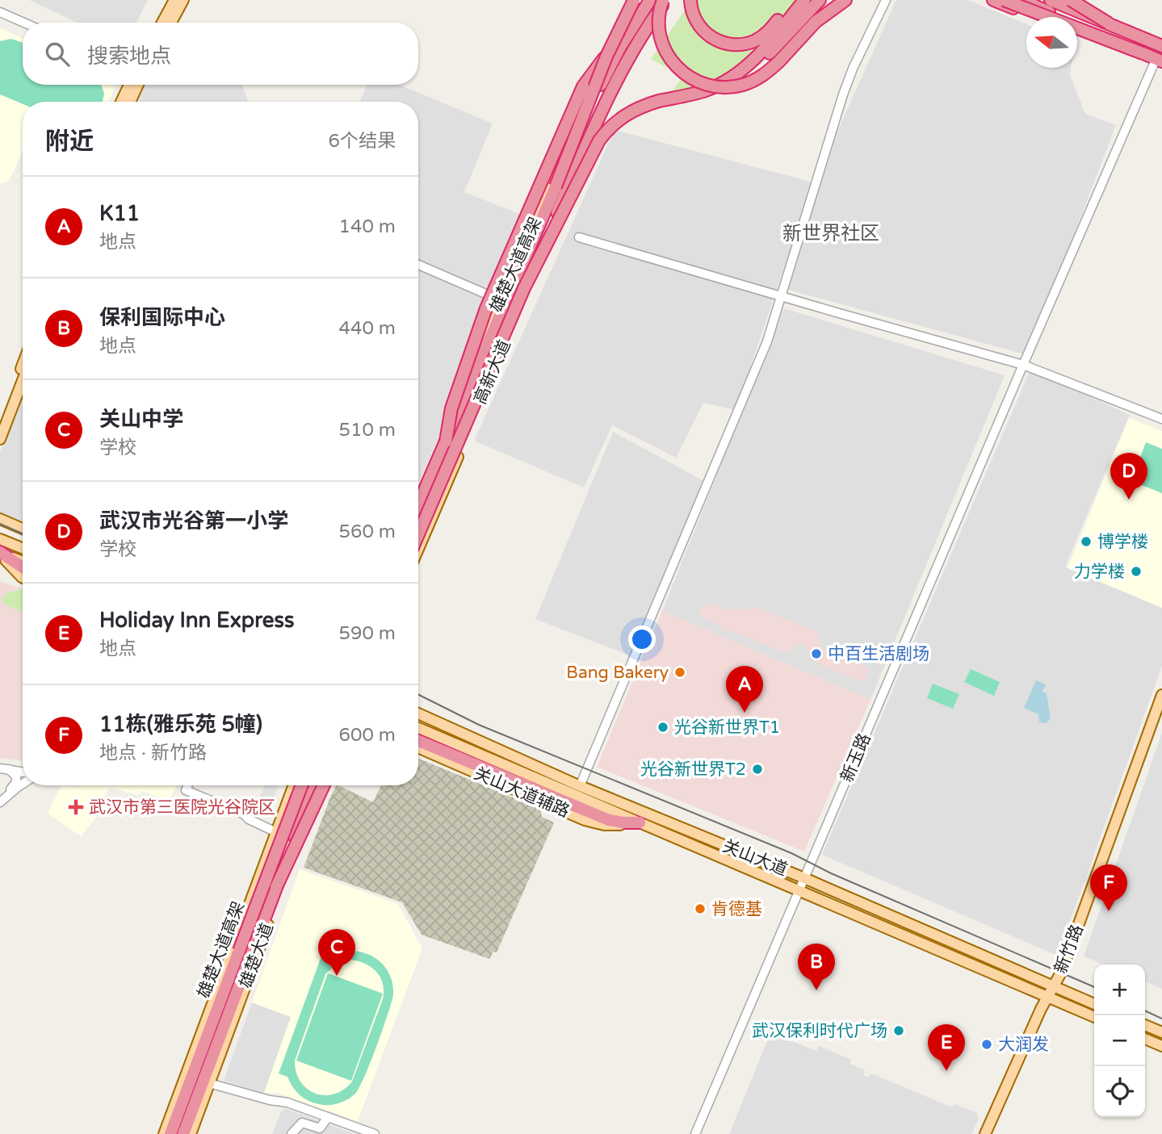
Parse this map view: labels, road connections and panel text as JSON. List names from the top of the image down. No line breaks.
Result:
{"streets":{"highway":["雄楚大道高架"],"main road":["高新大道","关山大道辅路","关山大道","新竹路","雄楚大道"],"street":["新玉路"]},"crossings":[["雄楚大道高架","高新大道"],["新玉路","关山大道"],["关山大道辅路","关山大道"],["关山大道","新竹路"]],"districts":["新世界社区"],"places":{"other":["博学楼","力学楼","中百生活剧场","Bang Bakery","光谷新世界T1","光谷新世界T2","肯德基","武汉保利时代广场","大润发"],"health":["武汉市第三医院光谷院区"]},"north":"left","page":{"search":"搜索地点","heading":["附近","6个结果"],"list":[{"mark":"A","name":"K11","note":"地点","value":"140 m"},{"mark":"B","name":"保利国际中心","note":"地点","value":"440 m"},{"mark":"C","name":"关山中学","note":"学校","value":"510 m"},{"mark":"D","name":"武汉市光谷第一小学","note":"学校","value":"560 m"},{"mark":"E","name":"Holiday Inn Express","note":"地点","value":"590 m"},{"mark":"F","name":"11栋(雅乐苑 5幢)","note":"地点 · 新竹路","value":"600 m"}],"pins":["D","A","F","C","B","E"],"map_buttons":["+","−"]}}
